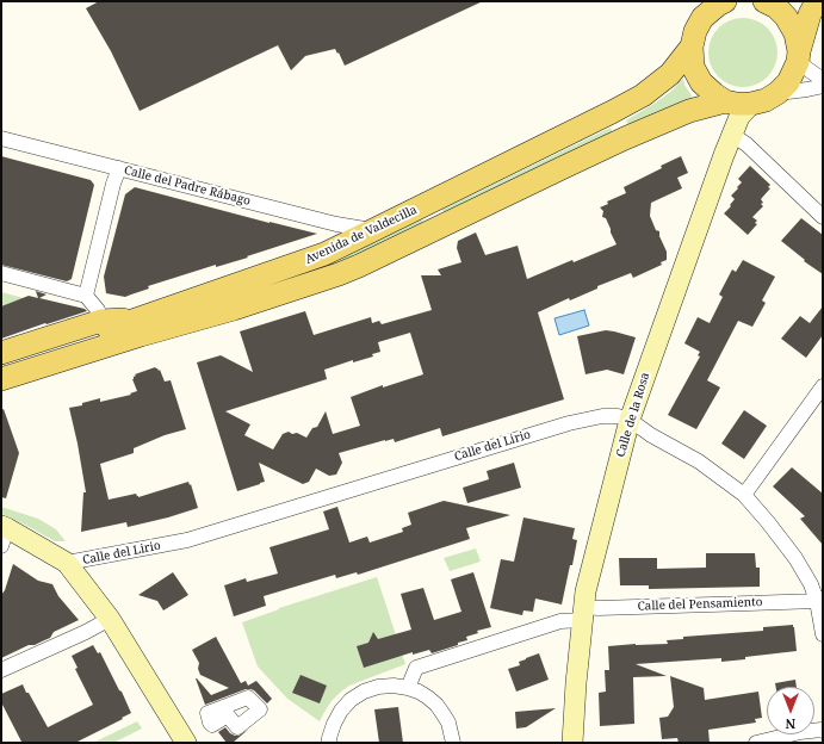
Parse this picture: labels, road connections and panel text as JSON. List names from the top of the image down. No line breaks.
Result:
{"streets":{"main road":["Avenida de Valdecilla"],"street":["Calle del Padre Rábago","Calle de la Rosa","Calle del Lirio","Calle del Pensamiento"]},"crossings":[["Calle del Padre Rábago","Avenida de Valdecilla"],["Calle de la Rosa","Calle del Lirio"],["Calle de la Rosa","Calle del Pensamiento"]],"north":"bottom"}
